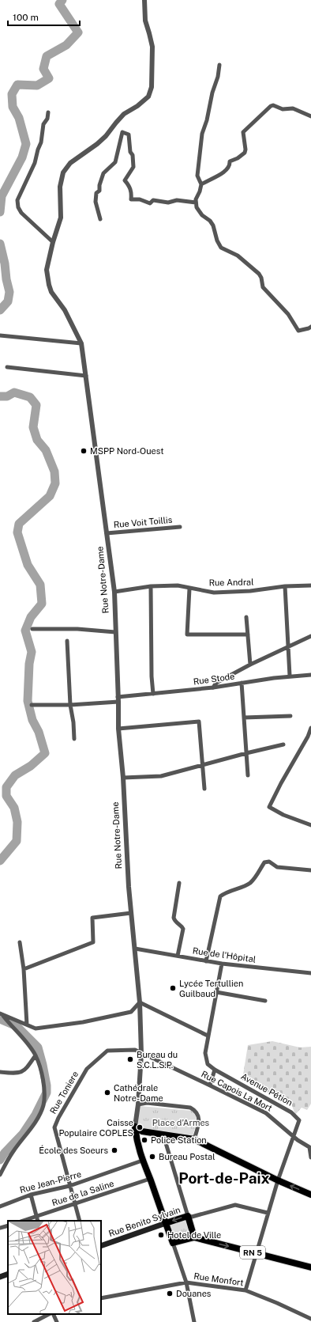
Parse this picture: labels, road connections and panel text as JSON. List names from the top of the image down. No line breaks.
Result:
{"streets":{"main road":["Rue Notre-Dame","Rue Benito Sylvain","RN 5"],"street":["Rue Voit Toillis","Rue Andral","Rue Stode","Rue de l'Hôpital","Avenue Pétion","Rue Capois La Mort","Rue Toniere","Rue Jean-Pierre","Rue de la Saline","Rue Monfort"]},"crossings":[["Rue Voit Toillis","Rue Notre-Dame"],["Rue Notre-Dame","Rue Andral"],["Rue Notre-Dame","Rue Stode"],["Rue Notre-Dame","Rue de l'Hôpital"],["Rue Notre-Dame","Rue Capois La Mort"],["Rue Notre-Dame","Rue Toniere"],["Rue Notre-Dame","Rue Jean-Pierre"],["Rue Notre-Dame","Rue de la Saline"],["Rue Notre-Dame","Rue Benito Sylvain"],["Rue Notre-Dame","Rue Monfort"],["Rue de l'Hôpital","Avenue Pétion"],["Avenue Pétion","Rue Capois La Mort"],["Avenue Pétion","Rue Benito Sylvain"],["Avenue Pétion","RN 5"],["Avenue Pétion","Rue Monfort"],["Rue Capois La Mort","Rue Toniere"],["Rue Toniere","Rue Jean-Pierre"],["Rue Toniere","Rue de la Saline"]],"districts":["Port-de-Paix"],"parks":["Place d’Armes"],"places":["MSPP Nord-Ouest","Lycée Tertullien Guilbaud","Bureau du S.C.L.S.P.","Cathédrale Notre-Dame","Caisse Populaire COPLES","Police Station","École des Soeurs","Bureau Postal","Hotel de Ville","Douanes"],"scale_bar":"100 m"}
